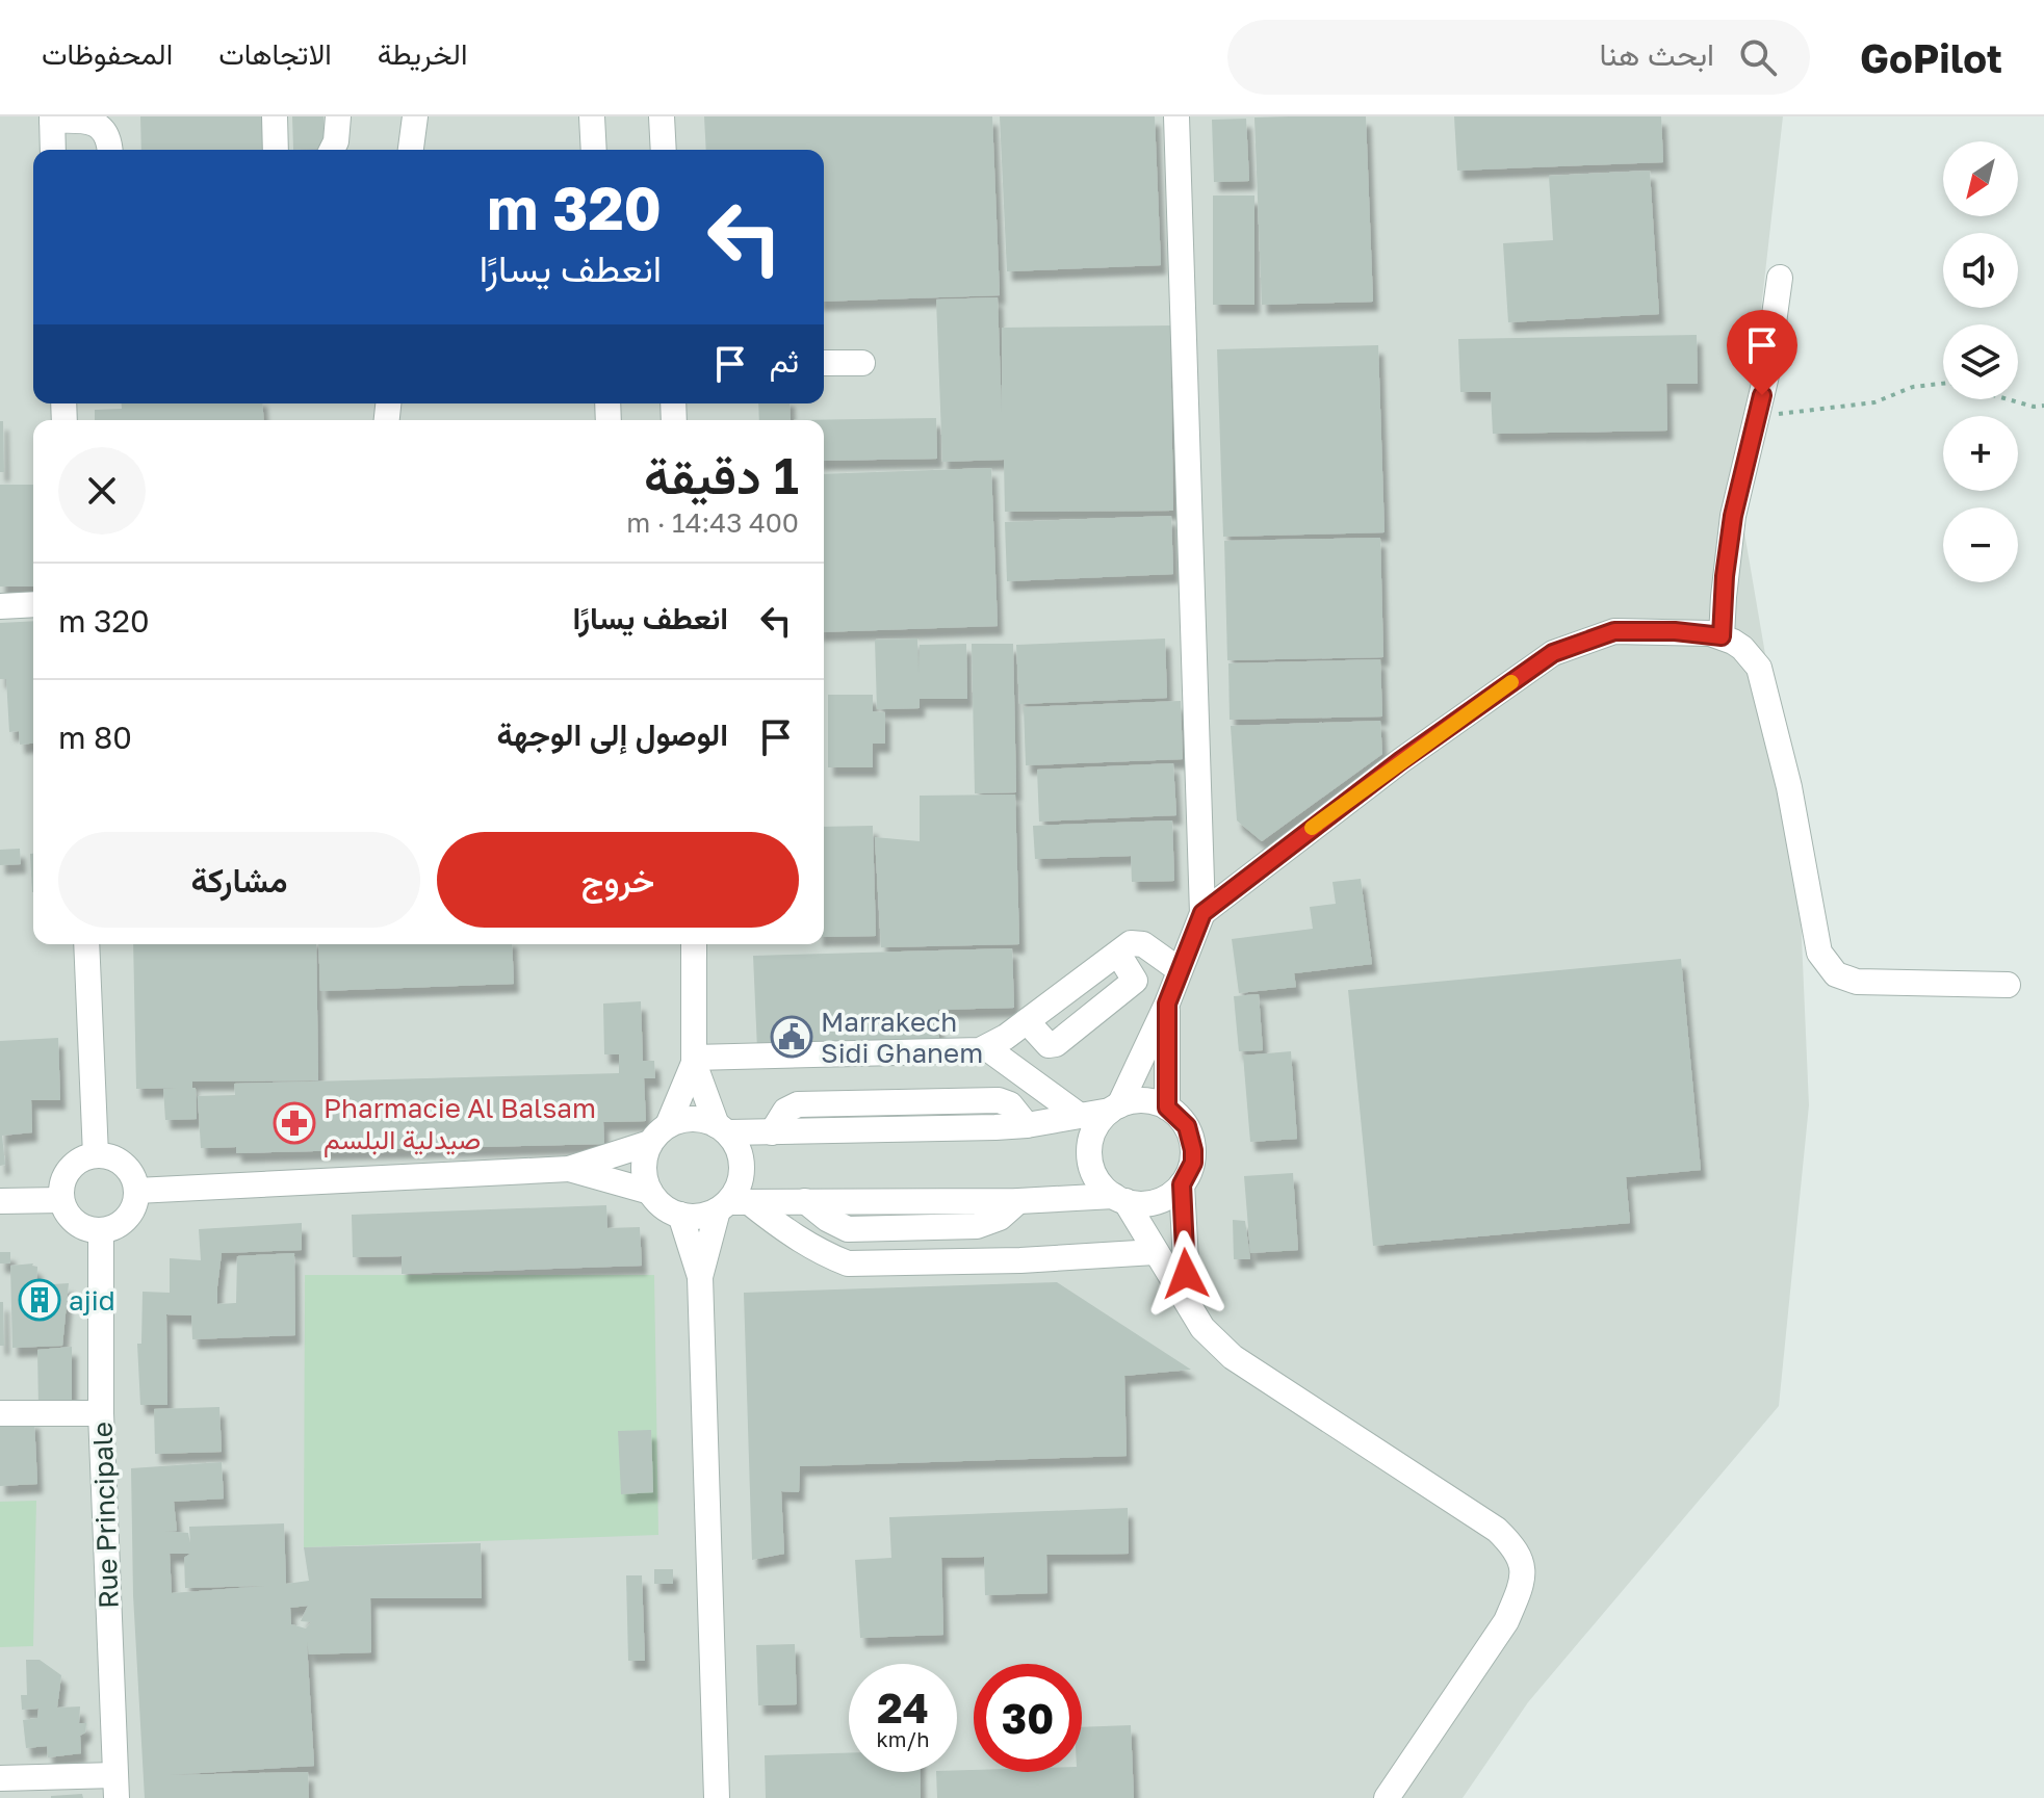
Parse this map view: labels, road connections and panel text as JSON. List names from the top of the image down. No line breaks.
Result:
{"streets":{"street":["Rue Principale"]},"places":{"public building":["Marrakech Sidi Ghanem"],"pharmacy":["Pharmacie Al Balsam صيدلية البلسم"],"building":["ajid"]},"north":"bottom left","page":{"header":"GoPilot","search":"ابحث هنا","nav":["الخريطة","الاتجاهات","المحفوظات"],"map_buttons":["+","−"],"turn":["320 m","انعطف يسارًا"],"then":"ثم","heading":["1 دقيقة","400 m · 14:43"],"list":[{"name":"انعطف يسارًا","value":"320 m"},{"name":"الوصول إلى الوجهة","value":"80 m"}],"buttons":["خروج","مشاركة"],"speed":"24 km/h","limit":"30"}}
